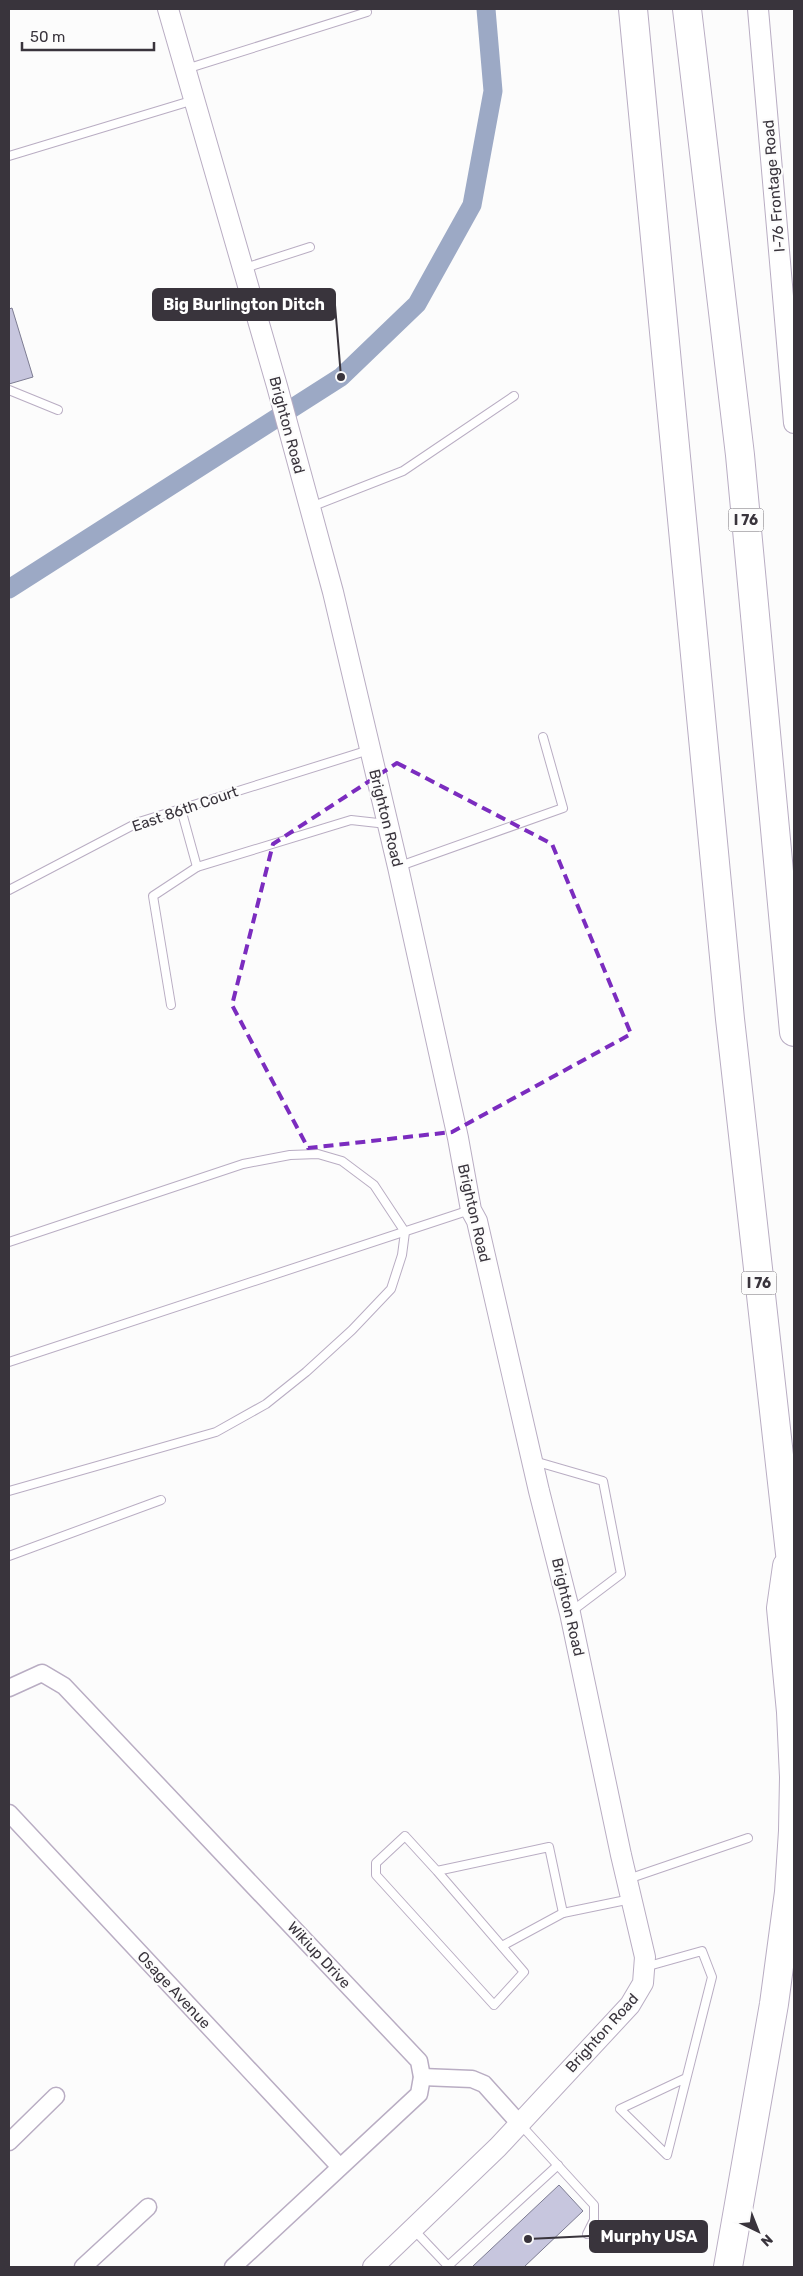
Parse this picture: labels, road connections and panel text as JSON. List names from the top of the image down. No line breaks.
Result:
{"streets":{"highway":["I 76"],"street":["I-76 Frontage Road","Brighton Road","Wikiup Drive","Osage Avenue"],"lane":["East 86th Court"]},"crossings":[["Brighton Road","East 86th Court"]],"places":["Big Burlington Ditch","Murphy USA"],"scale_bar":"50 m","north":"bottom right"}
